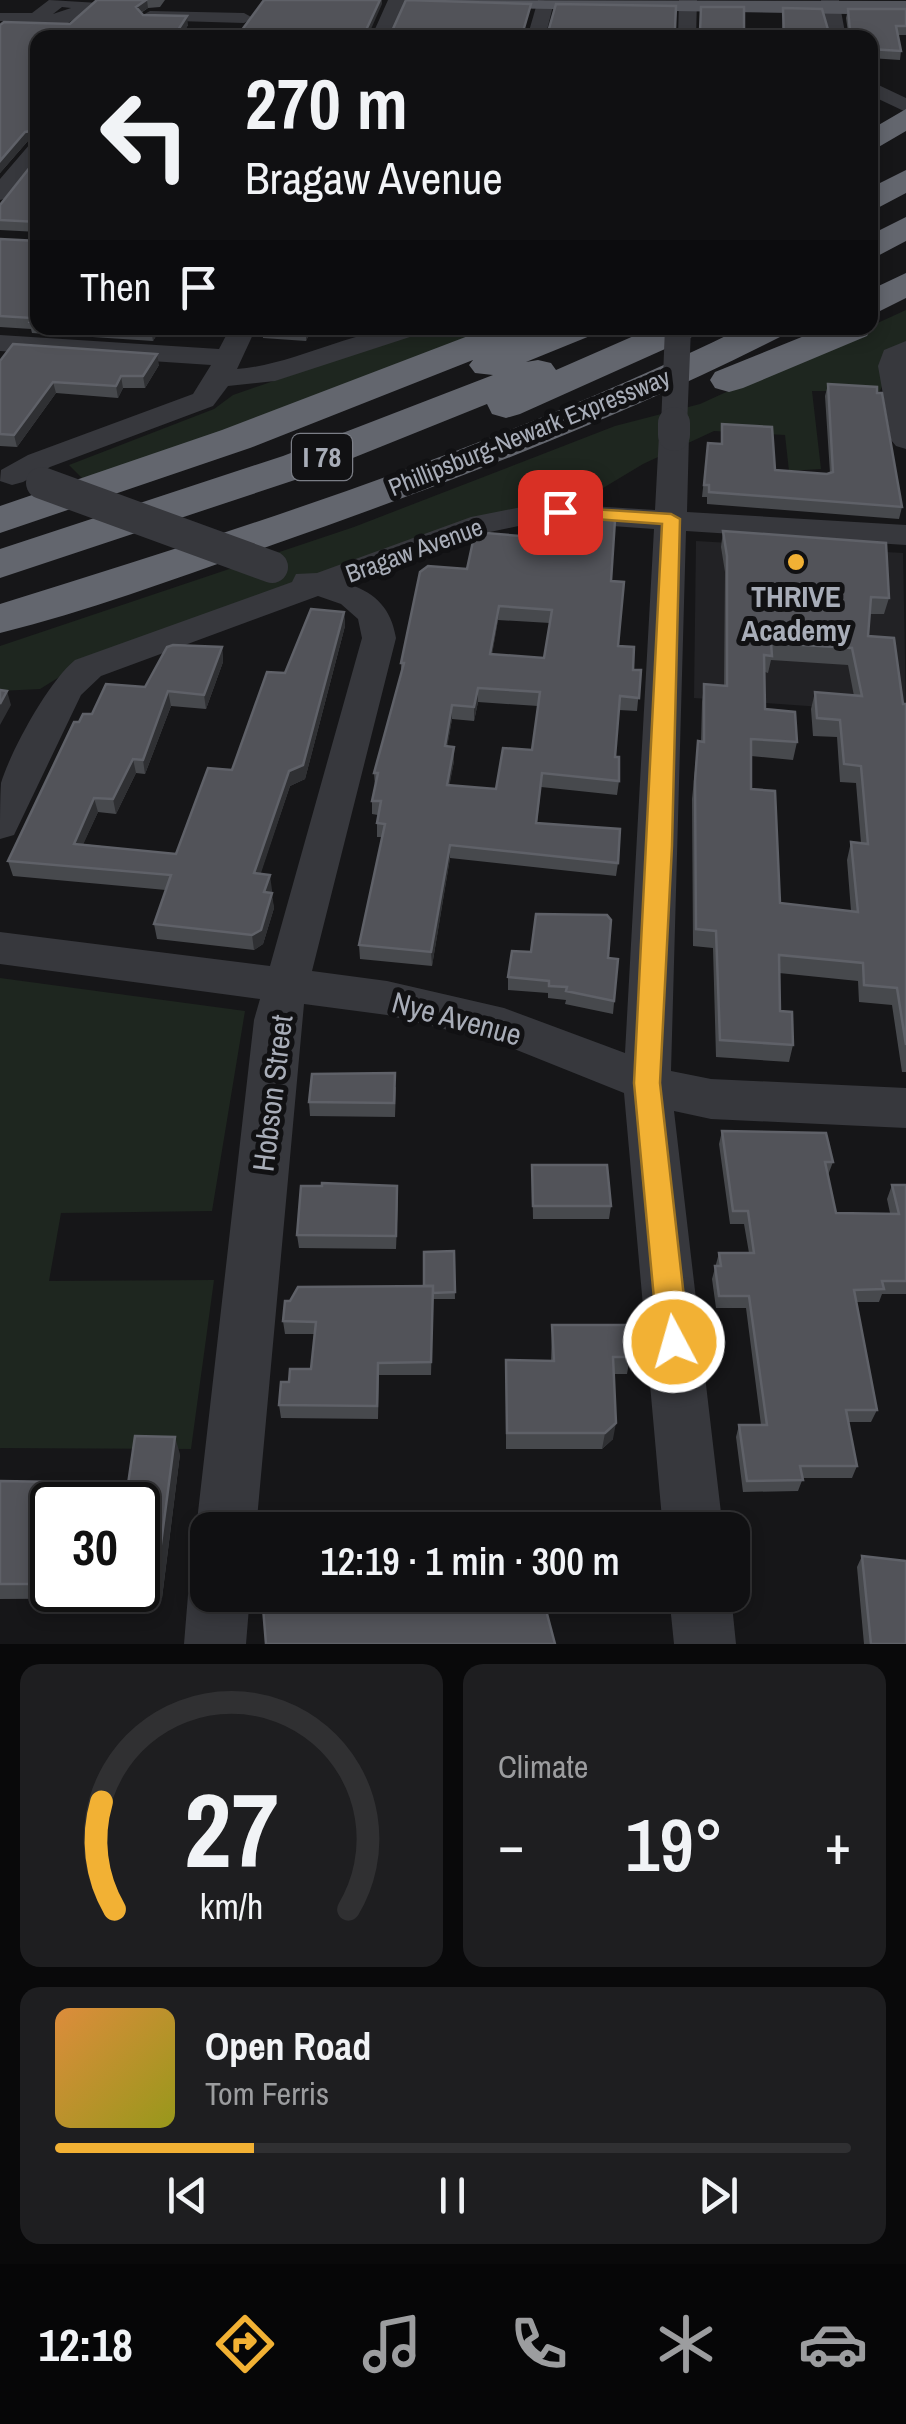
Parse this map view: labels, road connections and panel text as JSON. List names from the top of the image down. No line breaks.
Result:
{"streets":{"highway":["Phillipsburg-Newark Expressway","I 78"],"street":["Bragaw Avenue","Nye Avenue","Hobson Street"]},"crossings":[["Bragaw Avenue","Hobson Street"],["Nye Avenue","Hobson Street"]],"places":["THRIVE Academy"],"page":{"turn":["270 m","Bragaw Avenue"],"then":"Then","limit":"30","trip":"12:19 · 1 min · 300 m","tile":"Climate","heat":["−","19°","+"],"song":["Open Road","Tom Ferris"],"tabs":"12:18","gauge":["27","km/h"]}}
